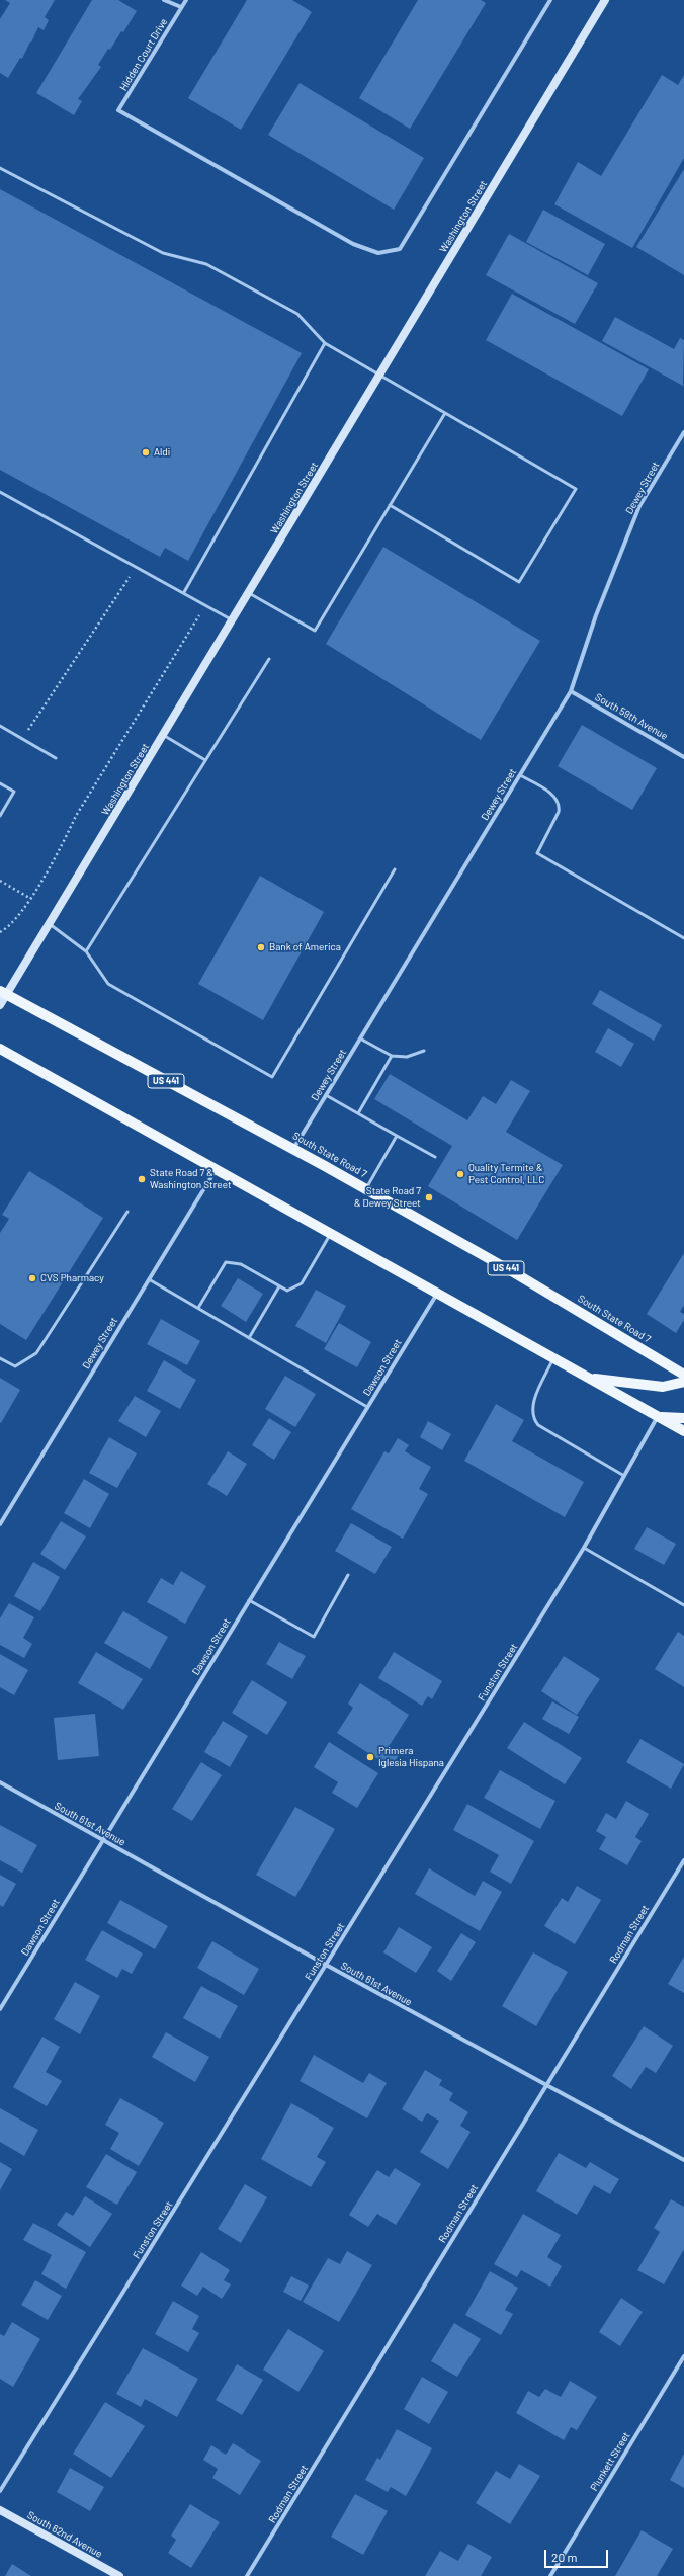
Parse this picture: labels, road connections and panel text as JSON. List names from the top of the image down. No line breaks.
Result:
{"streets":{"main road":["US 441","South State Road 7"],"street":["Hidden Court Drive","Washington Street","Dewey Street","South 59th Avenue","Dawson Street","Funston Street","South 61st Avenue","Rodman Street","Plunkett Street","South 62nd Avenue"]},"crossings":[["Washington Street","South State Road 7"],["Dewey Street","South 59th Avenue"],["Dewey Street","South State Road 7"],["Dawson Street","South 61st Avenue"],["Funston Street","South 61st Avenue"],["South 61st Avenue","Rodman Street"]],"places":["Aldi","Bank of America","Quality Termite & Pest Control, LLC","State Road 7 & Washington Street","State Road 7 & Dewey Street","CVS Pharmacy","Primera Iglesia Hispana"],"scale_bar":"20 m"}
